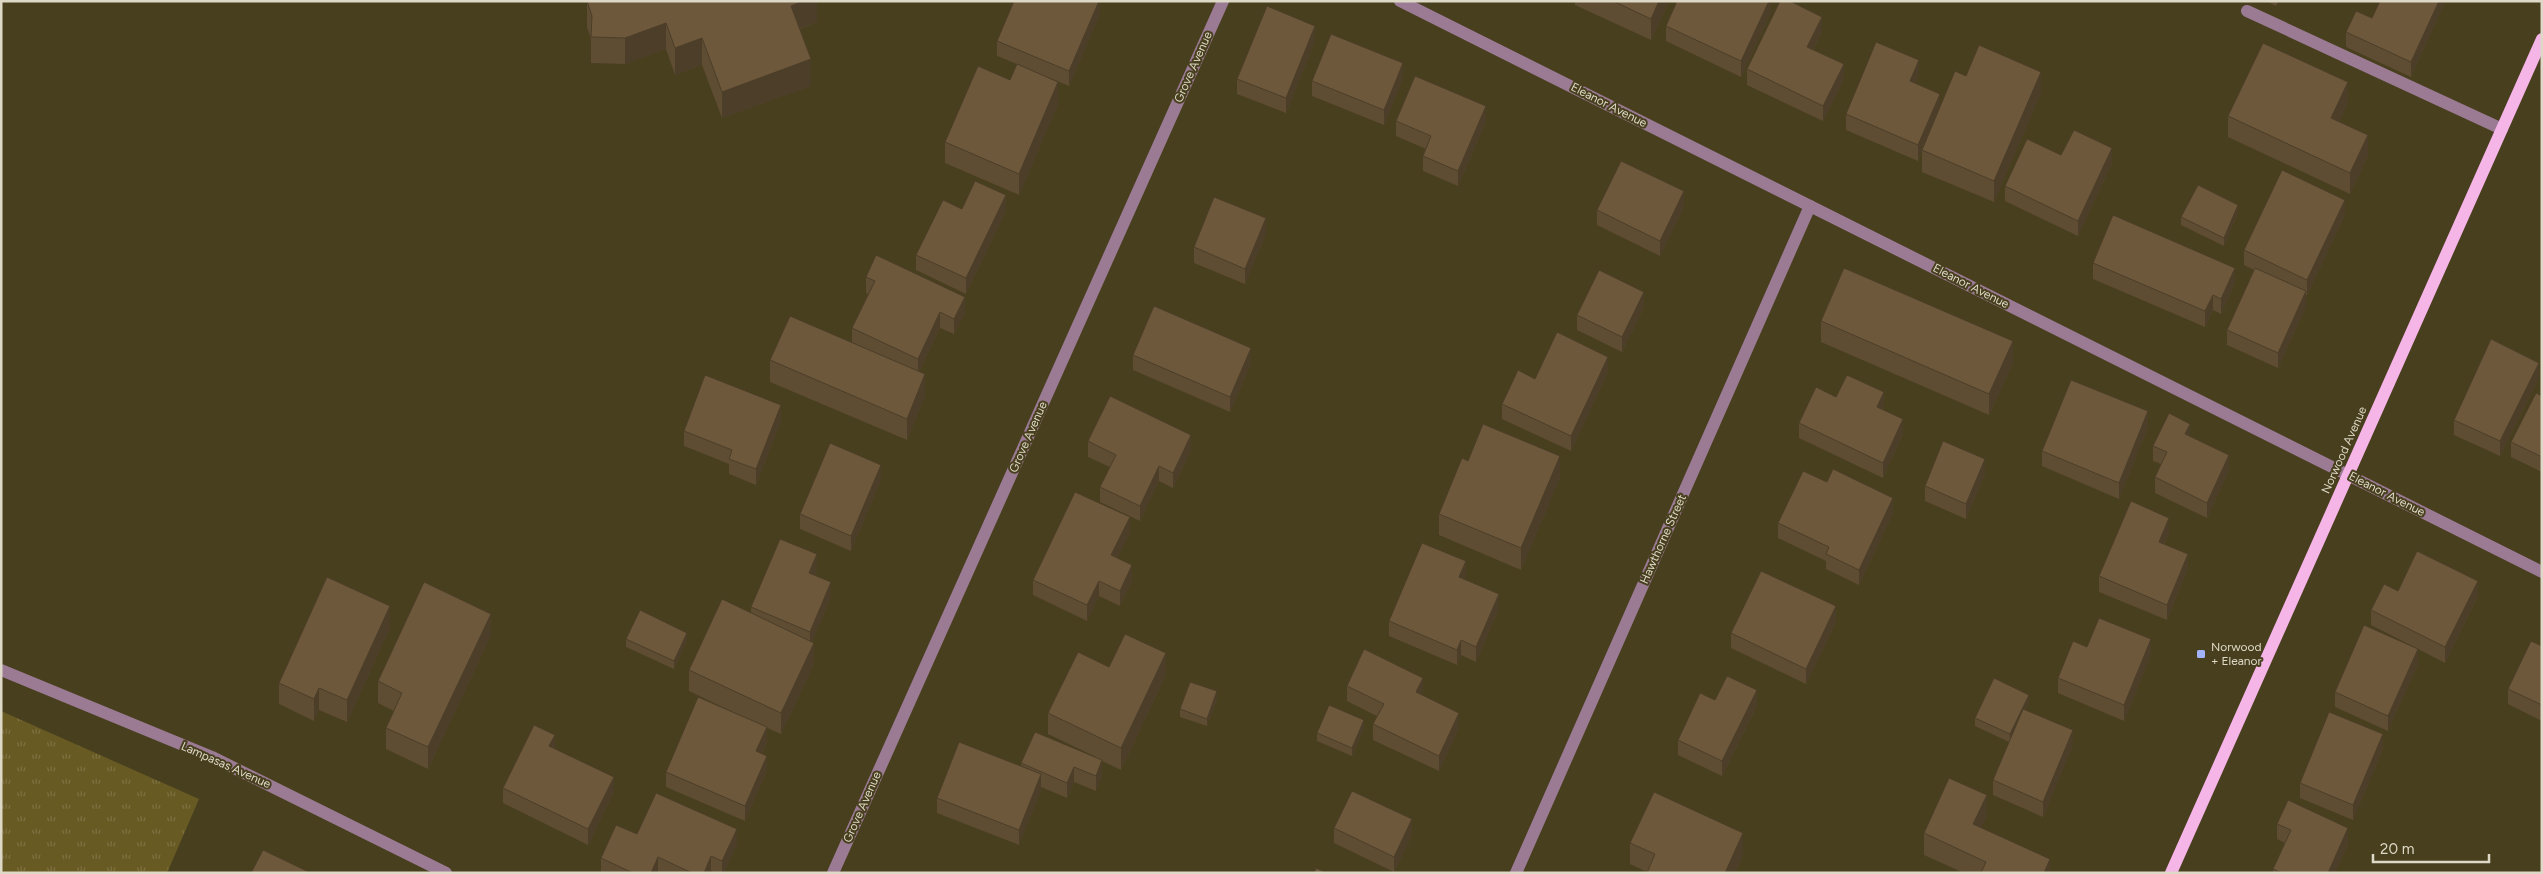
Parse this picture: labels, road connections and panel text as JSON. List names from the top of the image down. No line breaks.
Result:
{"streets":{"main road":["Norwood Avenue"],"street":["Grove Avenue","Eleanor Avenue","Hawthorne Street","Lampasas Avenue"]},"crossings":[["Eleanor Avenue","Norwood Avenue"],["Eleanor Avenue","Hawthorne Street"]],"places":{"transit":["Norwood + Eleanor"]},"scale_bar":"20 m"}
